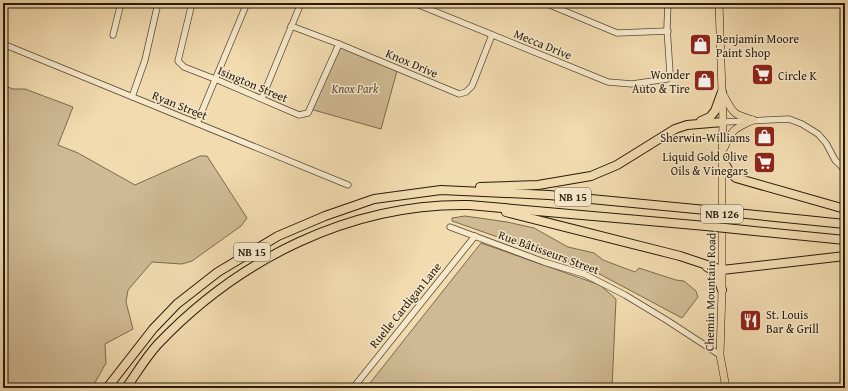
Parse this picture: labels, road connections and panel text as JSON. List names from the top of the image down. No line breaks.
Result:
{"streets":{"highway":["NB 15"],"main road":["NB 126","Chemin Mountain Road"],"street":["Mecca Drive","Knox Drive","Isington Street","Ryan Street","Rue Bâtisseurs Street","Ruelle Cardigan Lane"]},"crossings":[["Mecca Drive","Knox Drive"],["Knox Drive","Isington Street"],["Rue Bâtisseurs Street","Chemin Mountain Road"],["Rue Bâtisseurs Street","Ruelle Cardigan Lane"]],"parks":["Knox Park"],"places":{"shop":["Benjamin Moore Paint Shop","Wonder Auto & Tire","Sherwin-Williams"],"supermarket":["Circle K","Liquid Gold Olive Oils & Vinegars"],"restaurant":["St. Louis Bar & Grill"]}}
